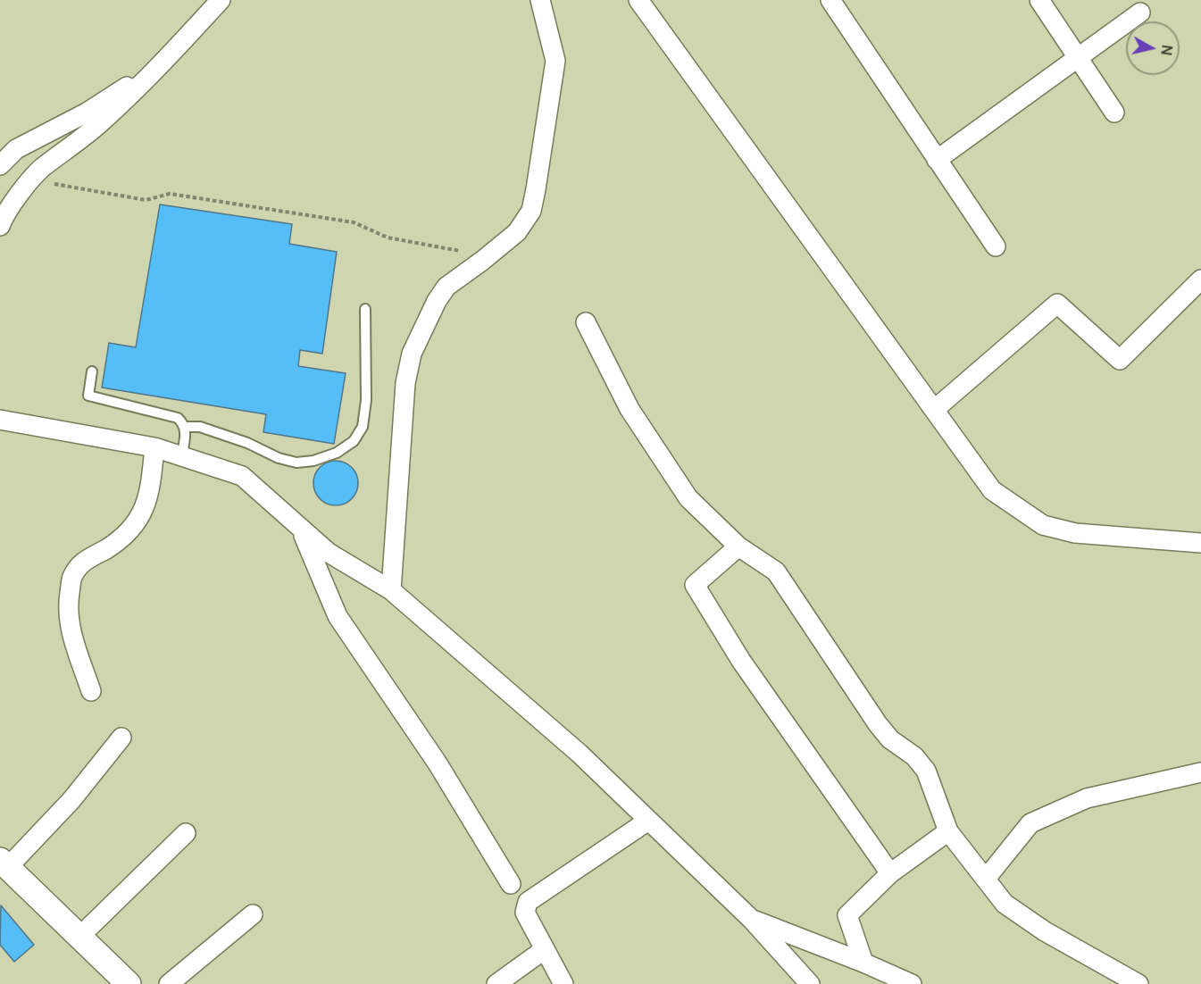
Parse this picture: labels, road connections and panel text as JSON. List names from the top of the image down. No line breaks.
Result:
{"north":"right"}
